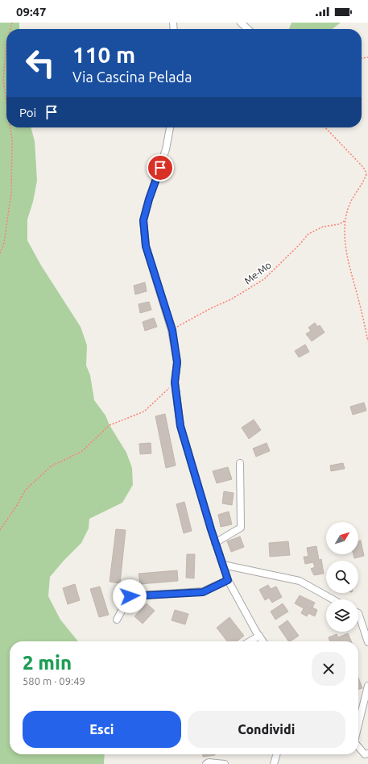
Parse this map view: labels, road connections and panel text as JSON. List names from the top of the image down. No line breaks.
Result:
{"streets":{"path":["Me-Mo"]},"north":"top right","page":{"status":"09:47","turn":["110 m","Via Cascina Pelada"],"then":"Poi","heading":["2 min","580 m · 09:49"],"buttons":["Esci","Condividi"]}}
